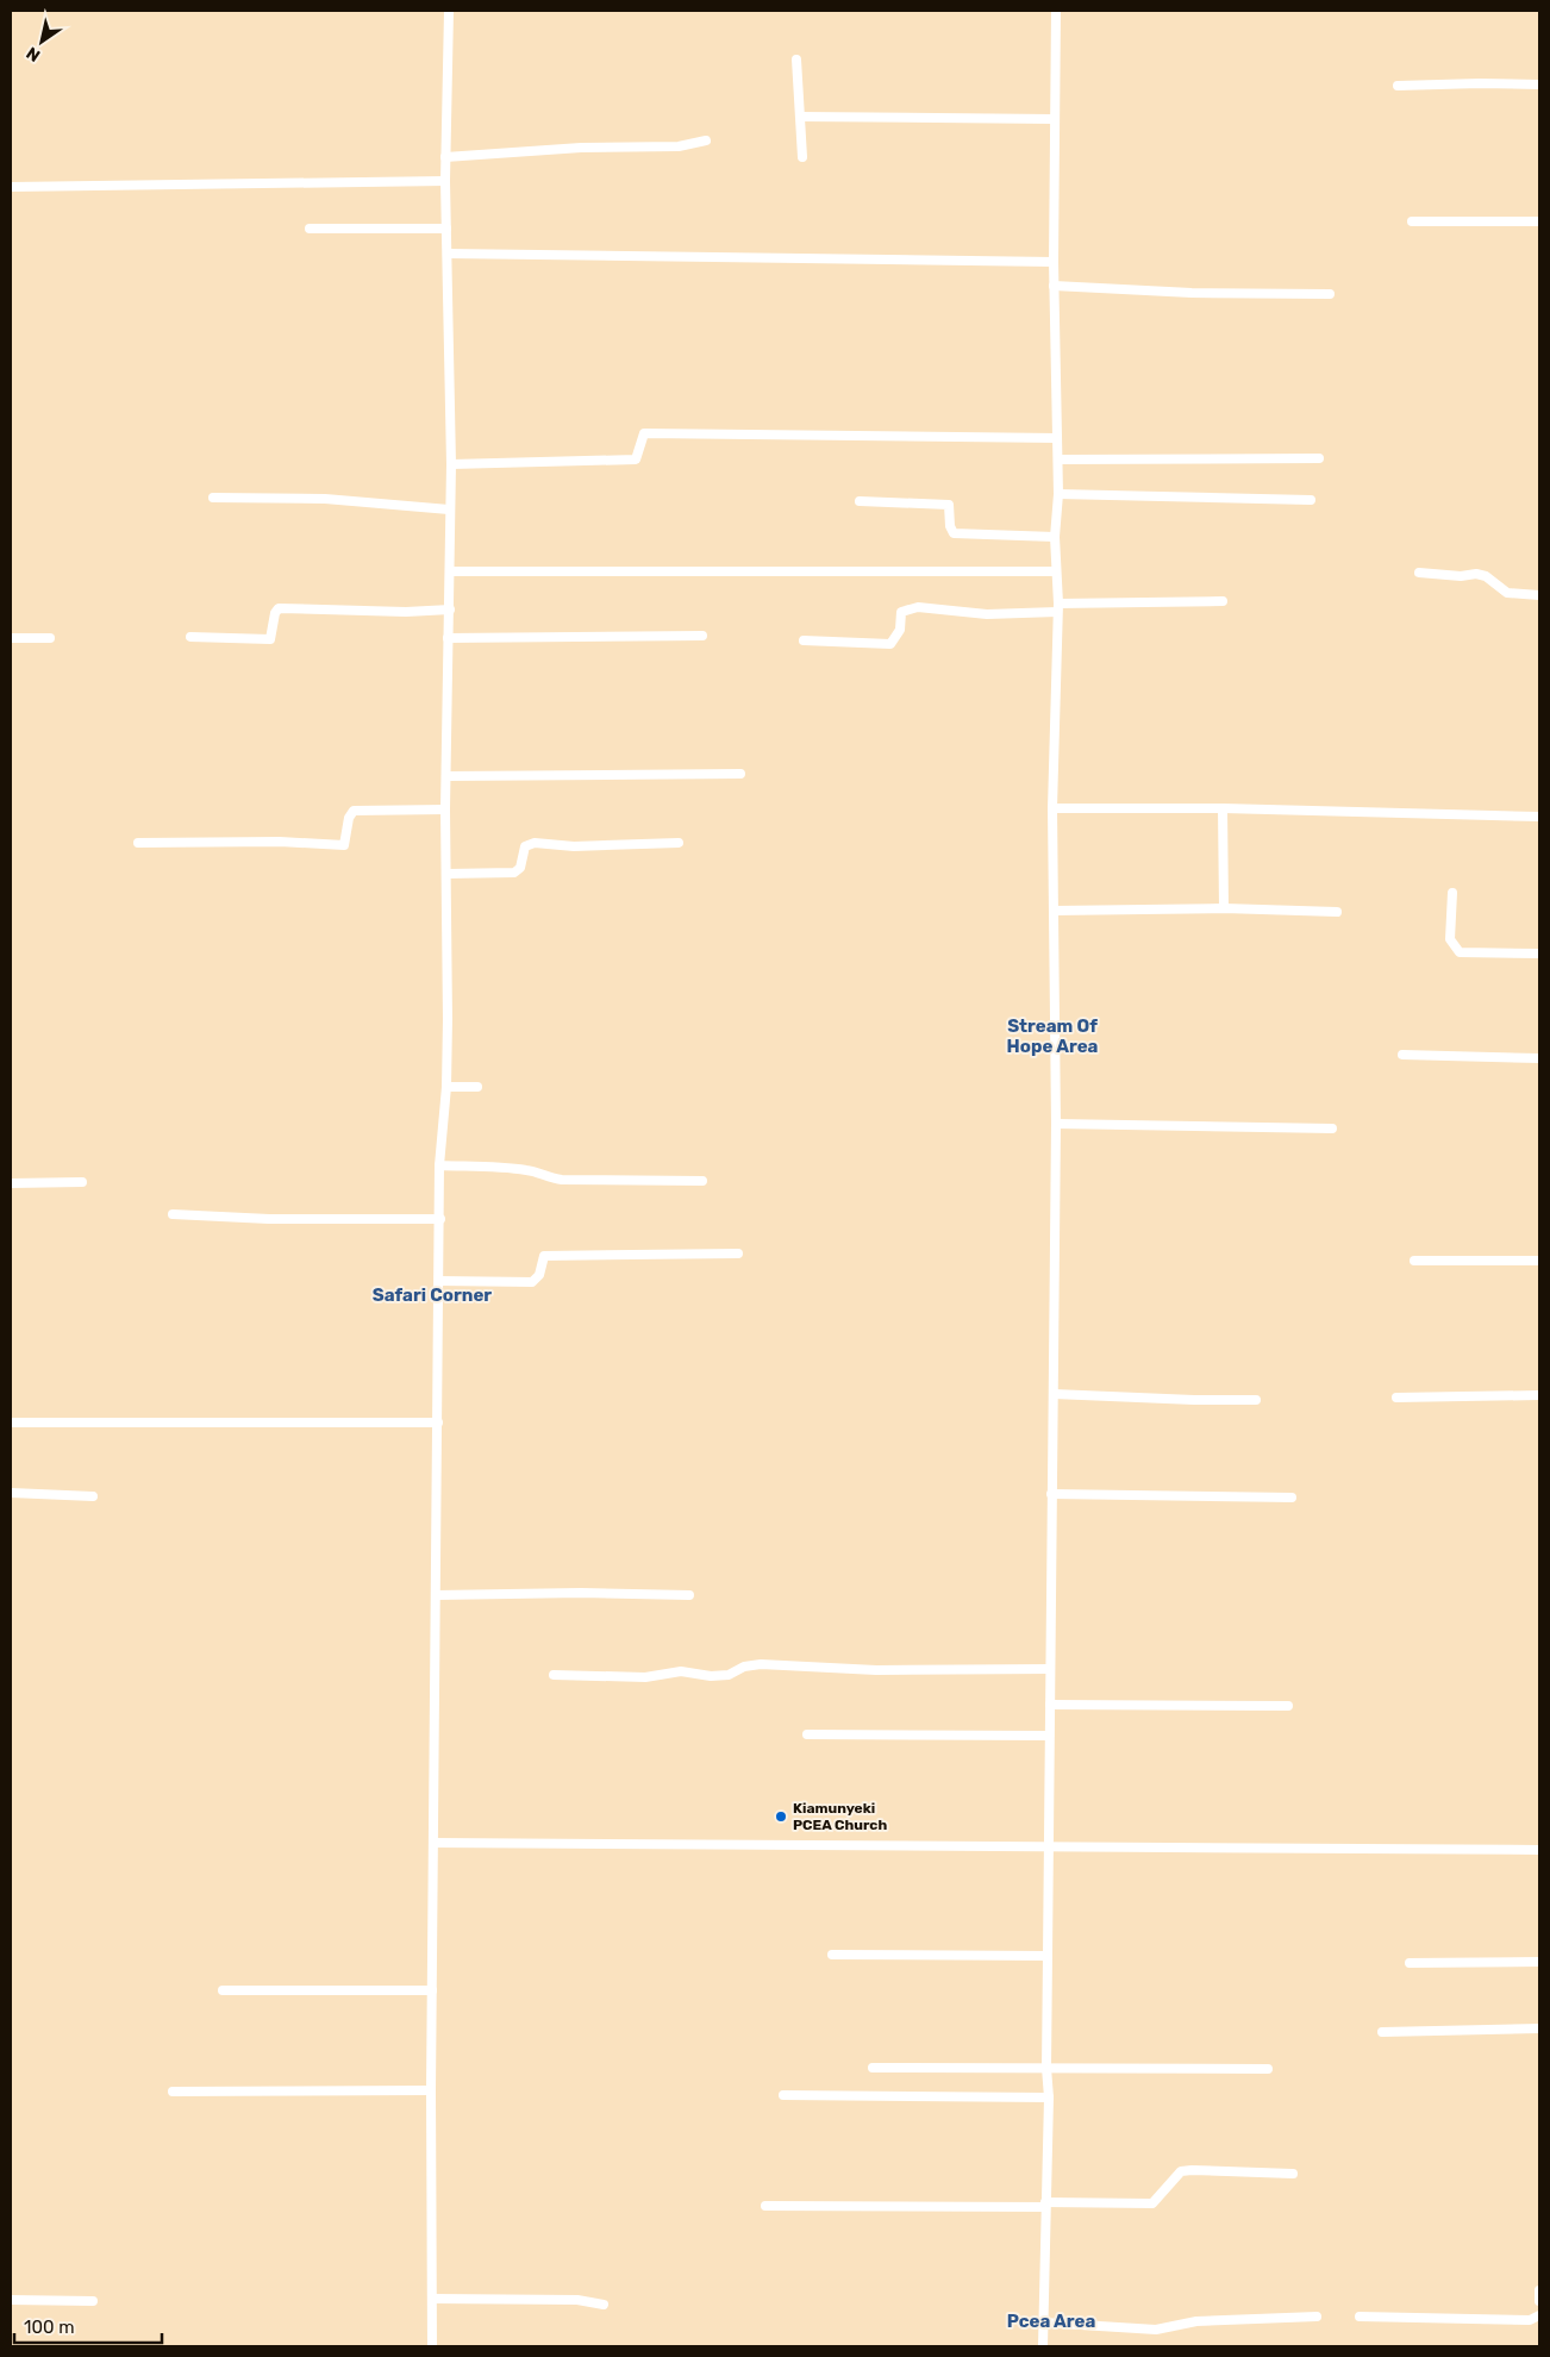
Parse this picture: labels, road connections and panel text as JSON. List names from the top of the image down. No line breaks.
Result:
{"districts":["Stream Of Hope Area","Safari Corner","Pcea Area"],"places":["Kiamunyeki PCEA Church"],"scale_bar":"100 m","north":"bottom left"}
